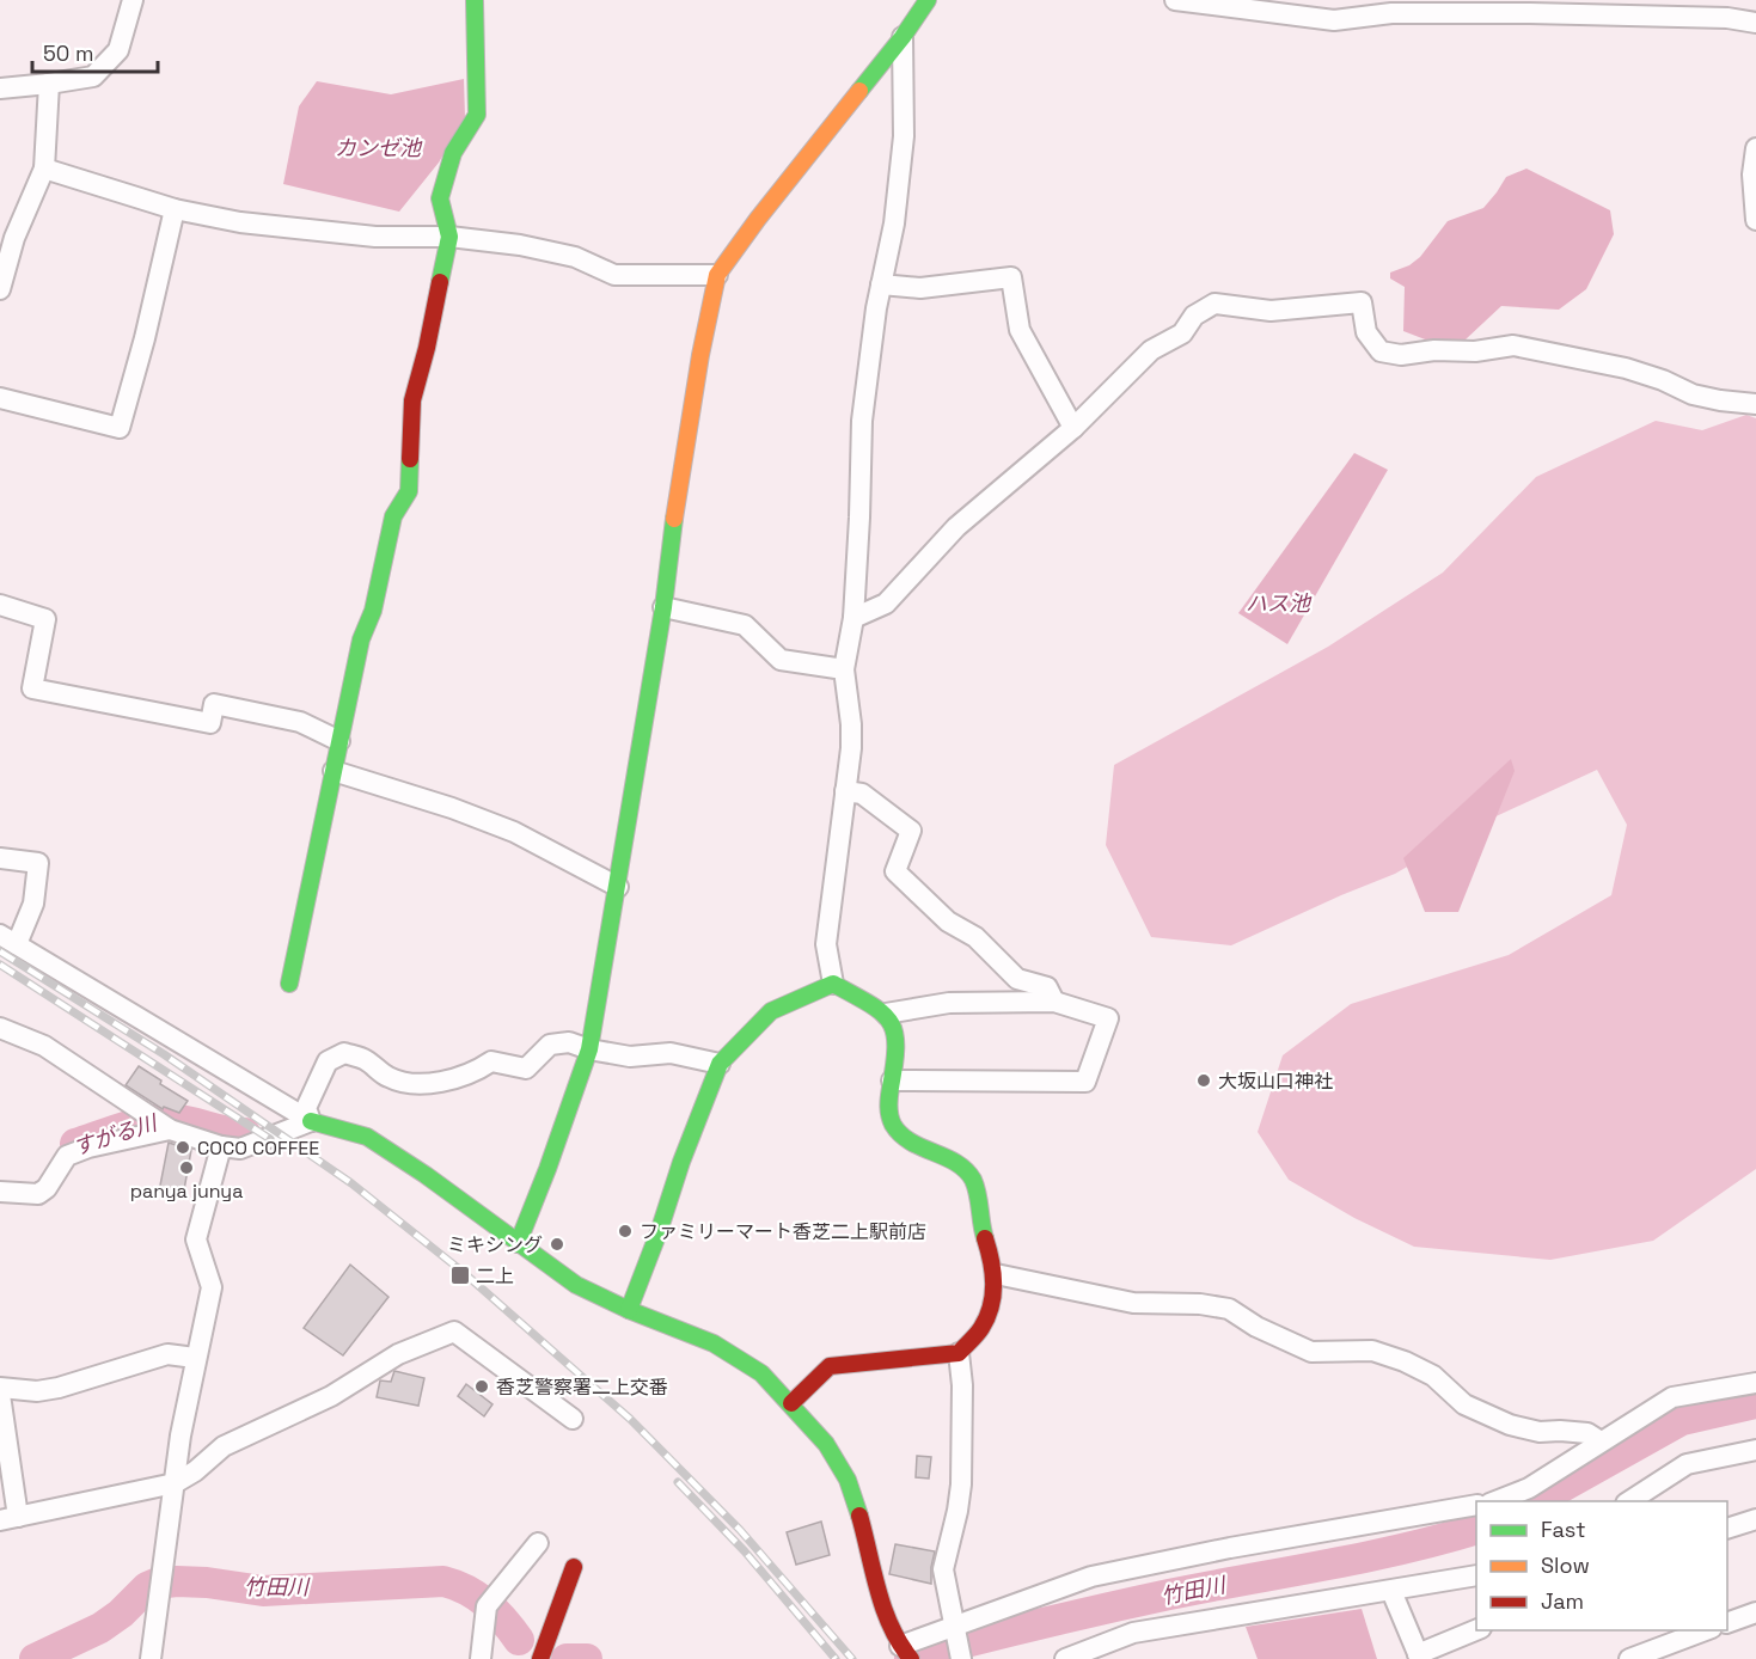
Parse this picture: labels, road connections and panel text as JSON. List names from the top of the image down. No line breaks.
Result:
{"water":["カンゼ池","ハス池","すがる川","竹田川"],"places":{"other":["大坂山口神社","COCO COFFEE","panya junya","ファミリーマート香芝二上駅前店","ミキシング","香芝警察署二上交番"],"transit":["二上"]},"legend":["Fast","Slow","Jam"],"scale_bar":"50 m"}
